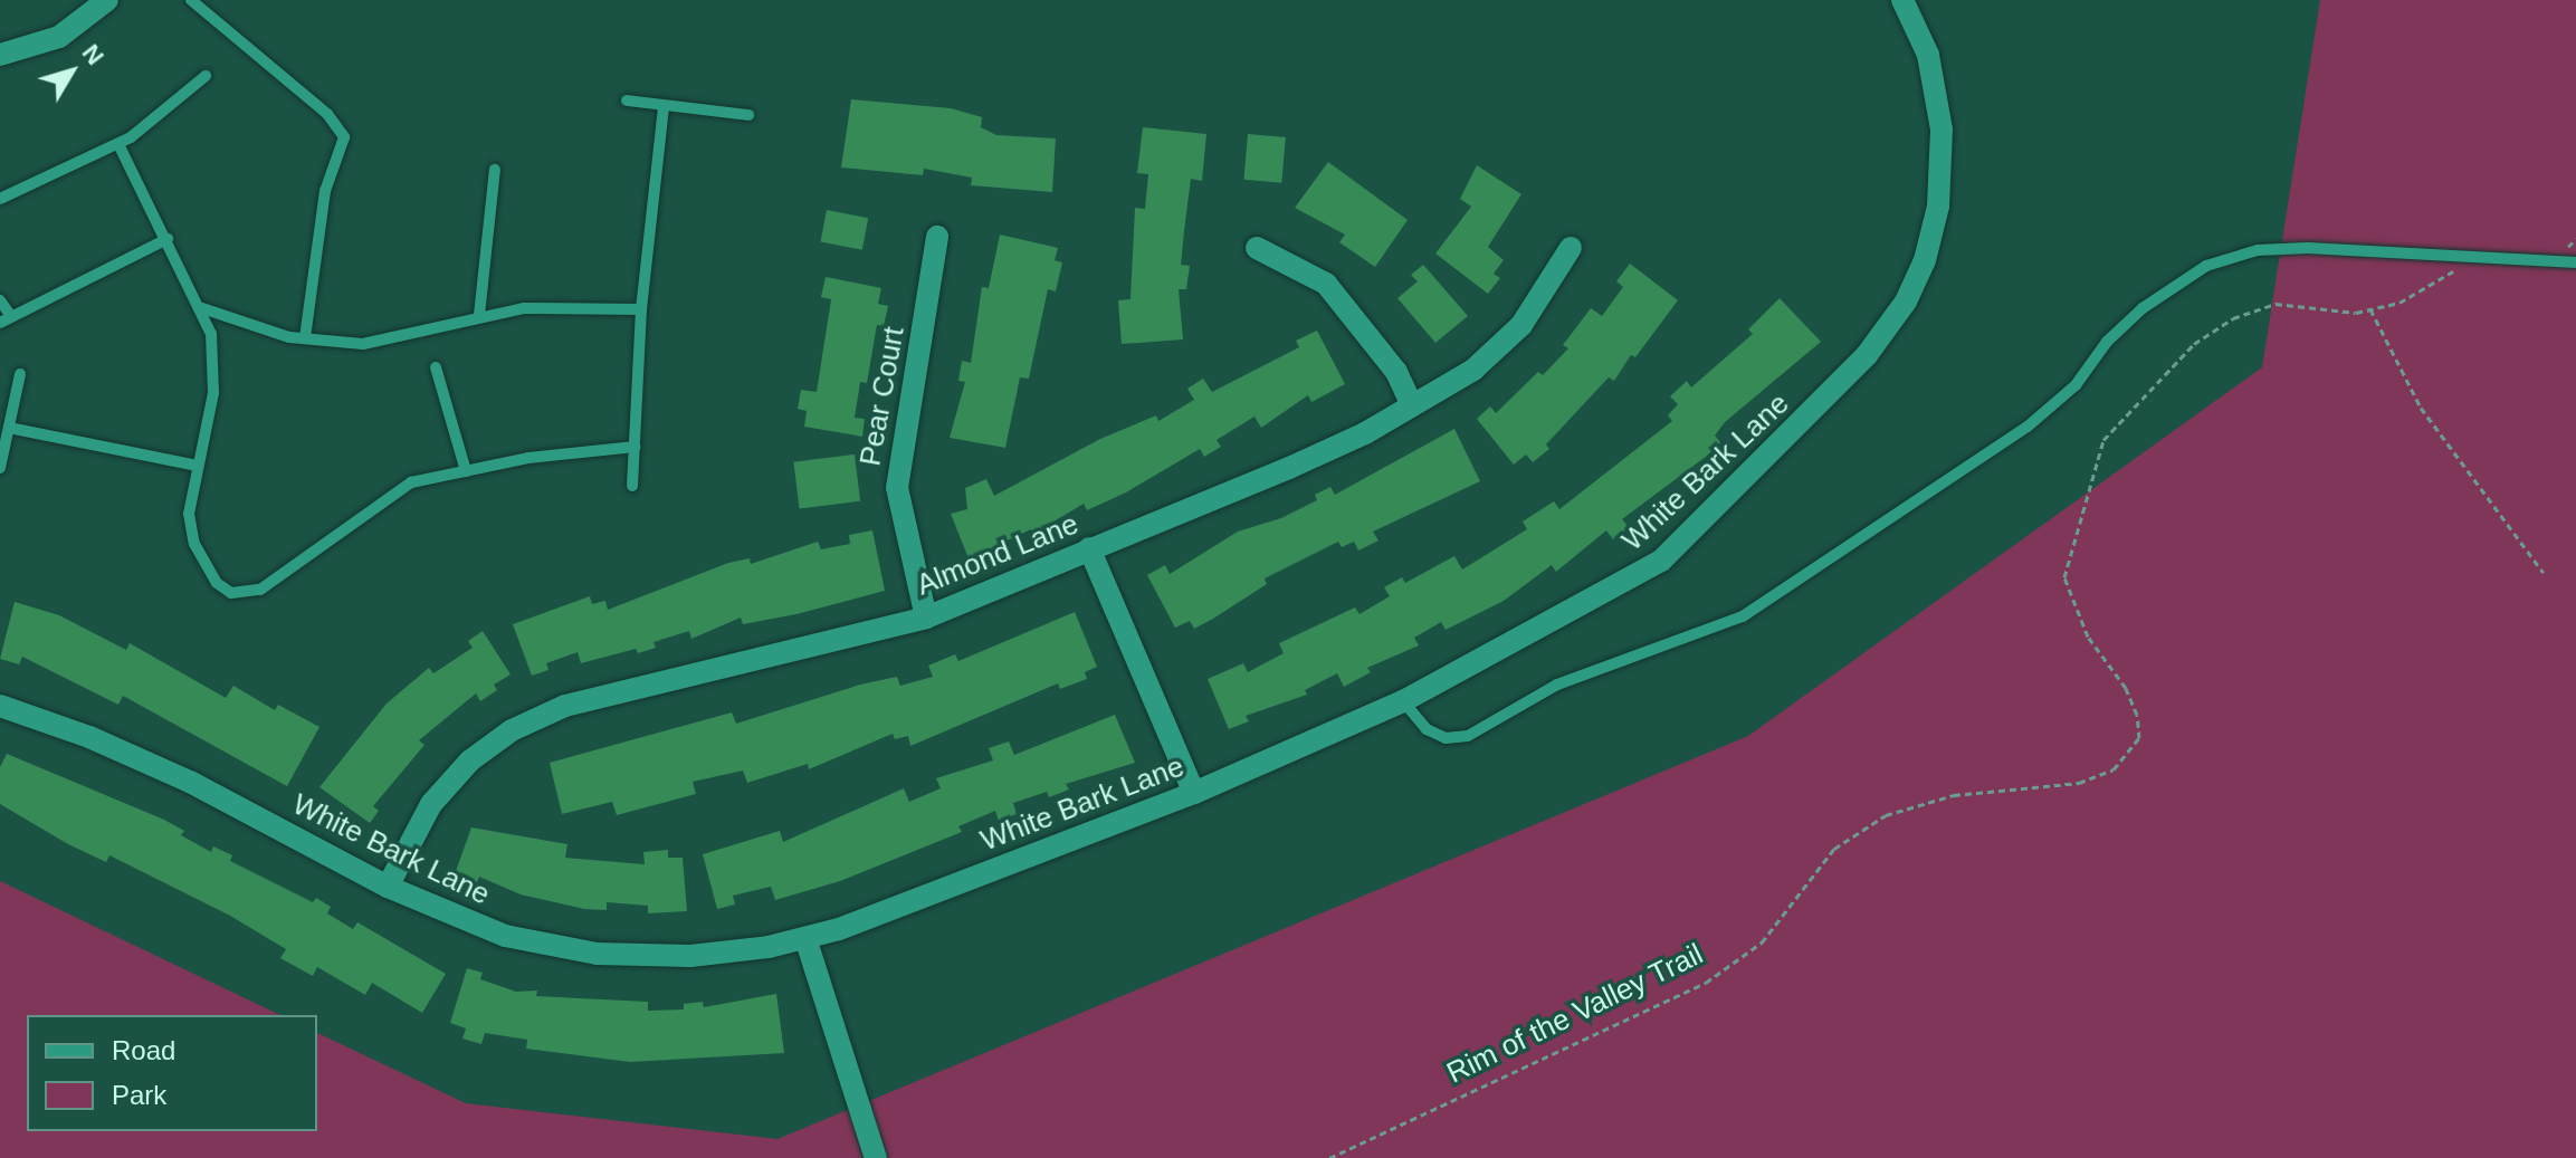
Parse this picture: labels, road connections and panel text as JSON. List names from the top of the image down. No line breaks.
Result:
{"streets":{"street":["Pear Court","White Bark Lane","Almond Lane"],"path":["Rim of the Valley Trail"]},"crossings":[["Pear Court","Almond Lane"],["White Bark Lane","Almond Lane"]],"legend":["Road","Park"],"north":"top right"}
